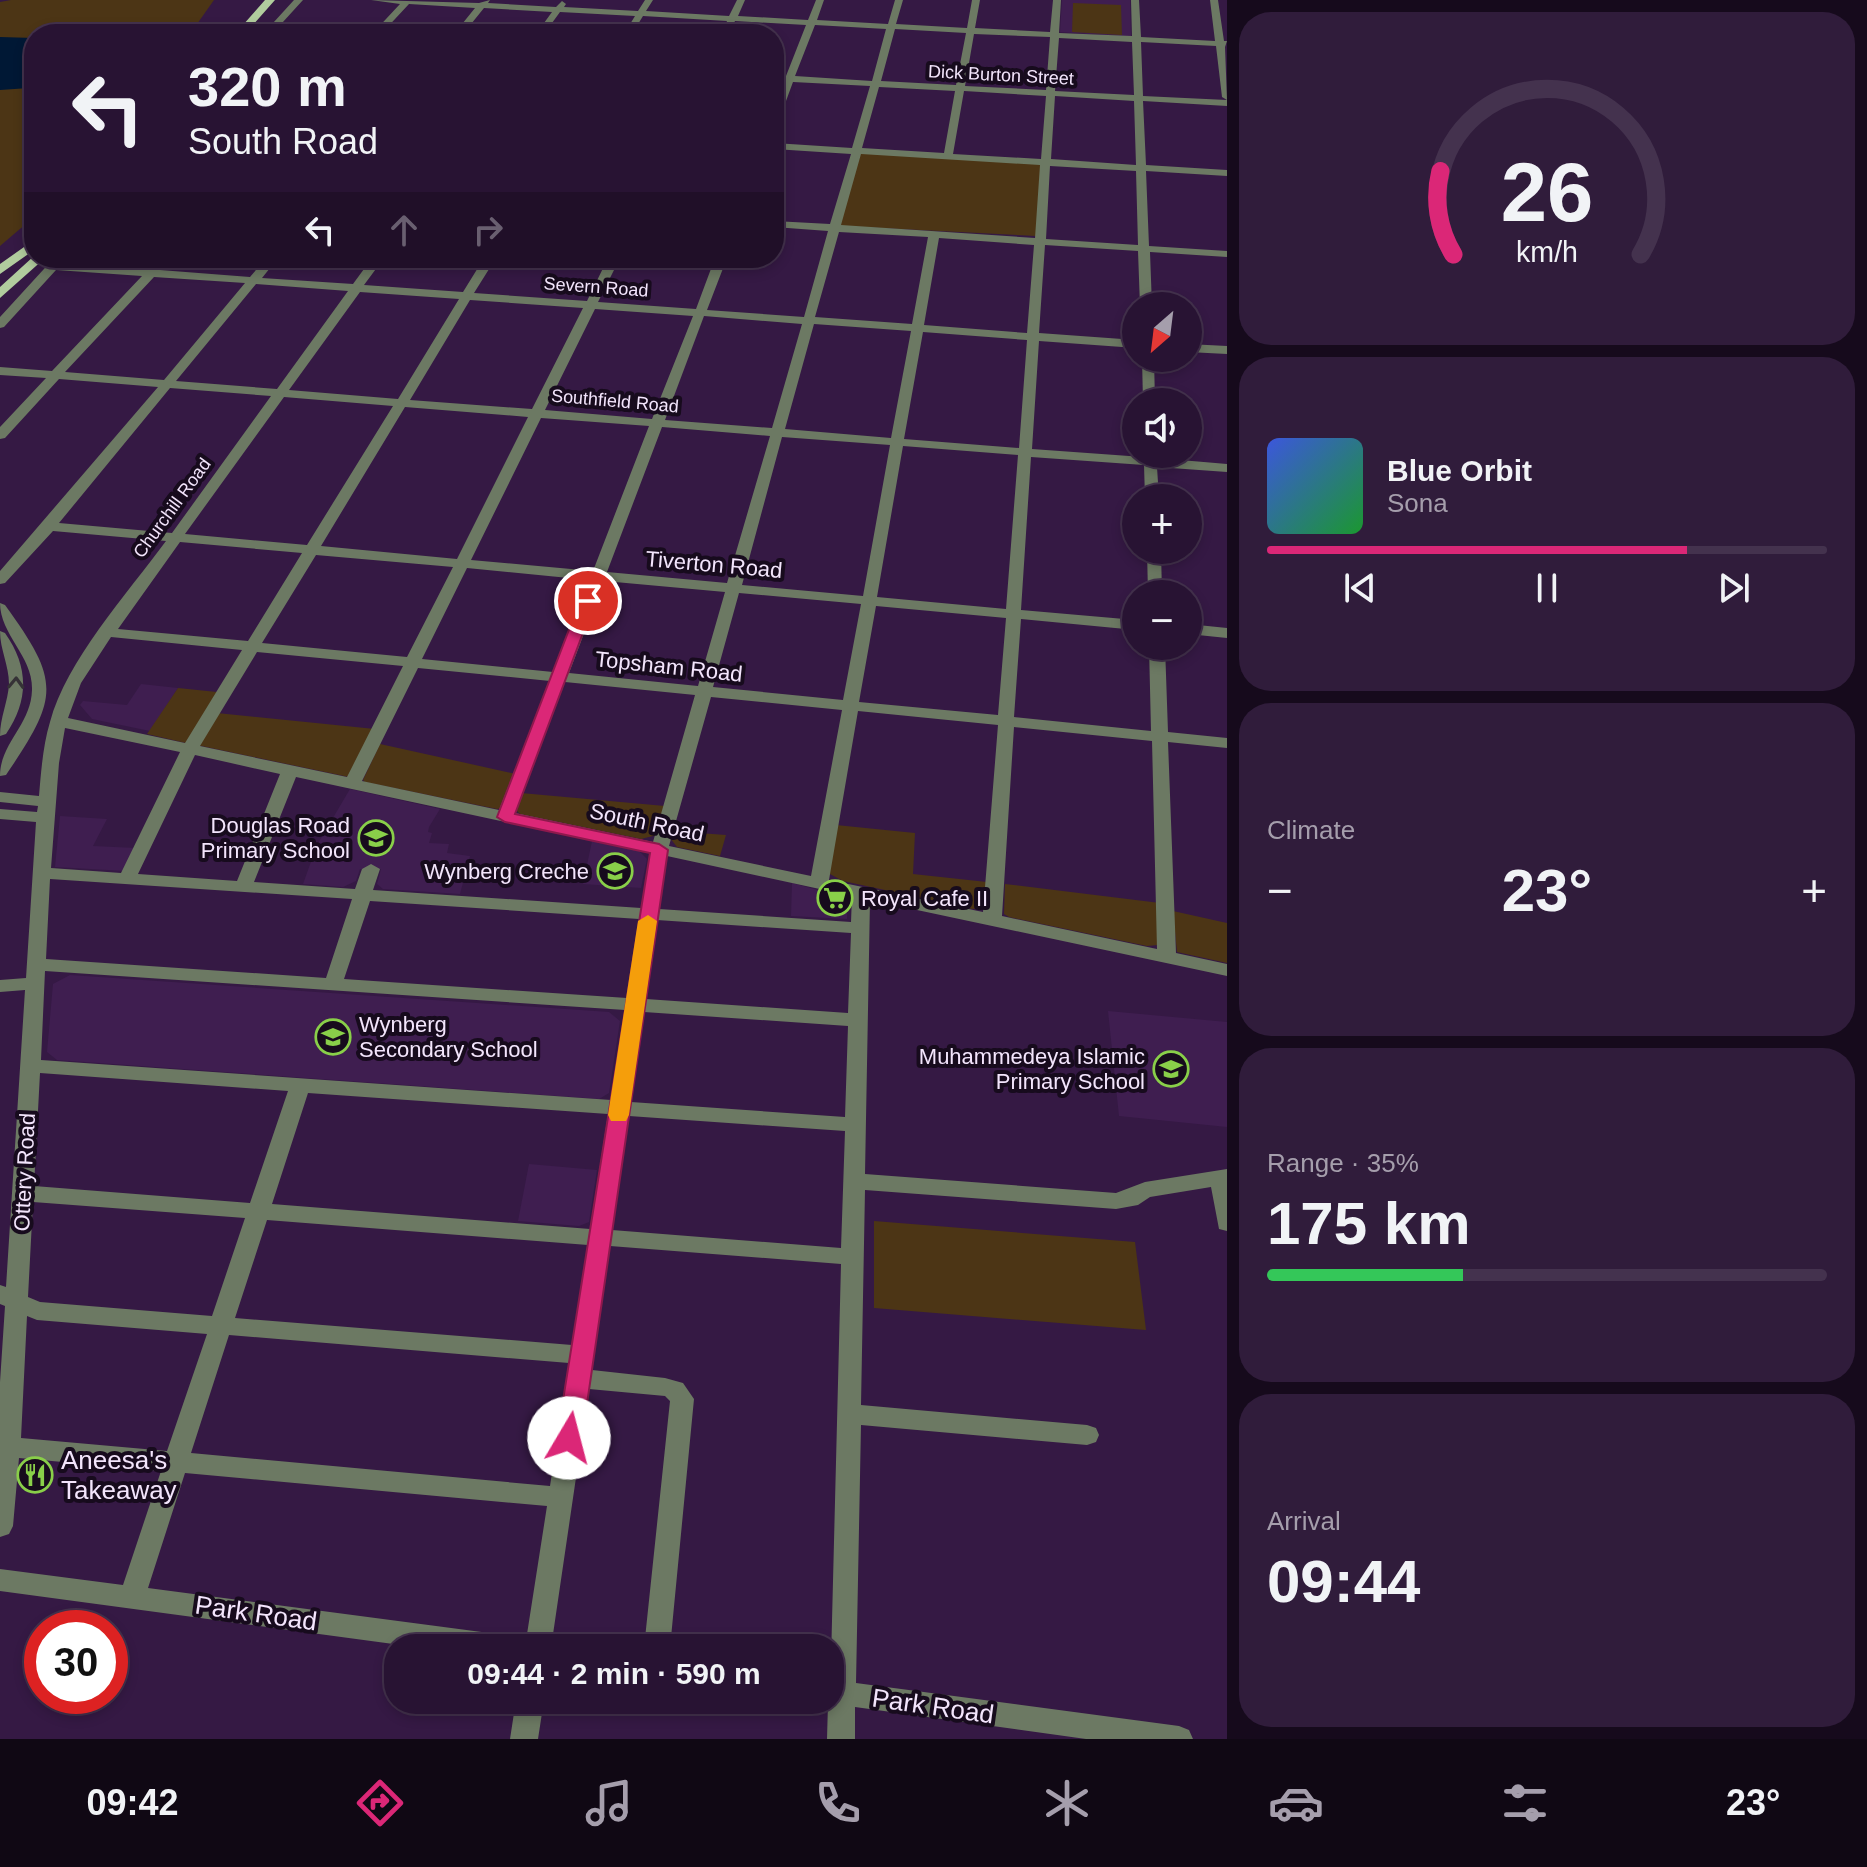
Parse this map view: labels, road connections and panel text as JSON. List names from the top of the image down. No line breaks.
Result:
{"streets":{"street":["Dick Burton Street","Severn Road","Southfield Road","Churchill Road","Tiverton Road","Topsham Road","South Road","Ottery Road","Park Road"]},"crossings":[["Severn Road","Churchill Road"],["Southfield Road","Churchill Road"],["Churchill Road","Tiverton Road"],["Churchill Road","Topsham Road"],["Churchill Road","South Road"],["Churchill Road","Ottery Road"]],"places":{"school or university":["Douglas Road Primary School","Wynberg Creche","Wynberg Secondary School","Muhammedeya Islamic Primary School"],"supermarket":["Royal Cafe II"],"restaurant":["Aneesa's Takeaway"]},"north":"bottom left","page":{"turn":["320 m","South Road"],"map_buttons":["+","−"],"song":["Blue Orbit","Sona"],"tile":["Climate",["Range · 35%","175 km"],["Arrival","09:44"]],"heat":["−","23°","+"],"limit":"30","trip":"09:44 · 2 min · 590 m","tabs":["09:42","23°"],"gauge":["26","km/h"]}}
